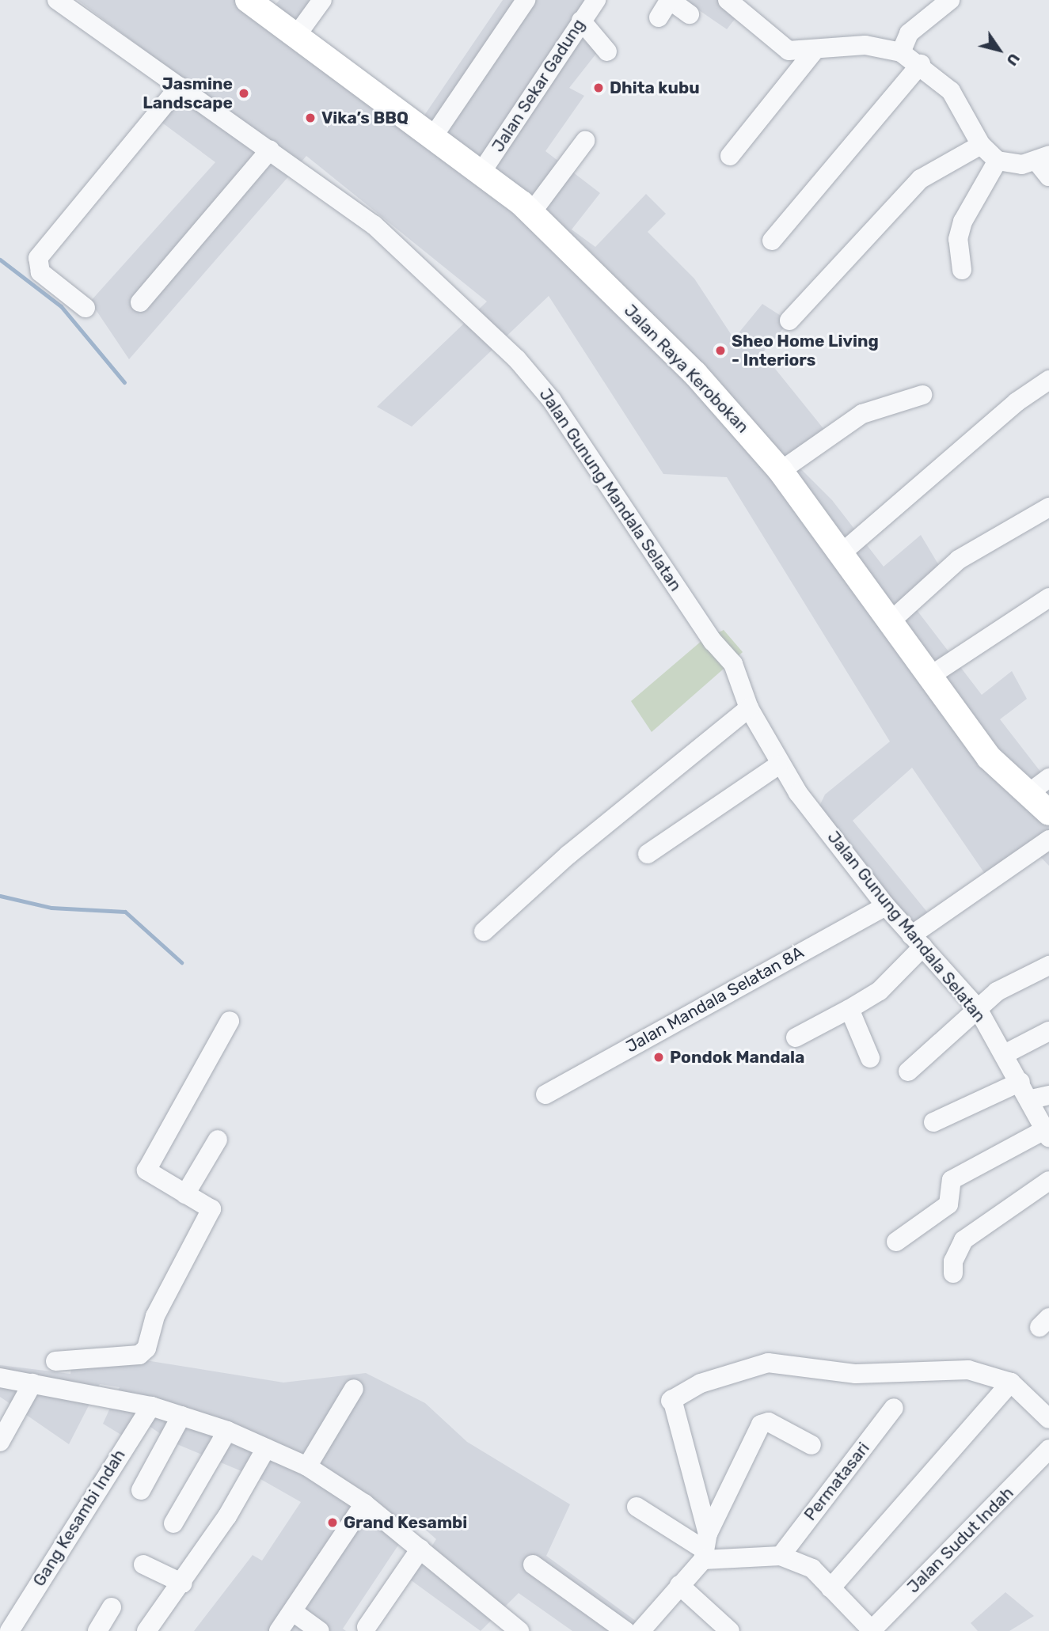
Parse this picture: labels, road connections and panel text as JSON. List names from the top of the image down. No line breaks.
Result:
{"streets":{"main road":["Jalan Raya Kerobokan"],"street":["Jalan Sekar Gadung","Jalan Gunung Mandala Selatan","Jalan Mandala Selatan 8A","Permatasari","Gang Kesambi Indah","Jalan Sudut Indah"]},"crossings":[["Jalan Sekar Gadung","Jalan Raya Kerobokan"],["Jalan Gunung Mandala Selatan","Jalan Mandala Selatan 8A"]],"places":["Dhita kubu","Jasmine Landscape","Vika’s BBQ","Sheo Home Living - Interiors","Pondok Mandala","Grand Kesambi"],"north":"bottom right"}
